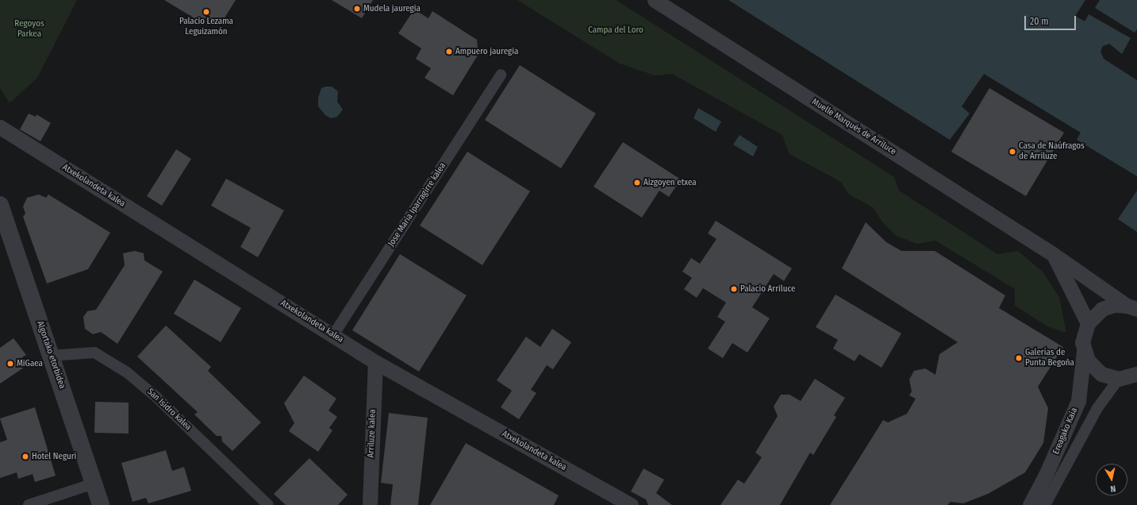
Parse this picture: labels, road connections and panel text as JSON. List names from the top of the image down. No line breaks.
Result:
{"streets":{"street":["Muelle Marqués de Arriluce","Atxekolandeta kalea","Jose Maria Iparragirre kalea","Algortako etorbidea","San Isidro kalea","Ereagako Kaia","Arriluze kalea"]},"crossings":[["Atxekolandeta kalea","Jose Maria Iparragirre kalea"],["Atxekolandeta kalea","Arriluze kalea"],["Algortako etorbidea","San Isidro kalea"]],"parks":["Regoyos Parkea","Campa del Loro"],"places":["Mudela jauregia","Palacio Lezama Leguizamón","Ampuero jauregia","Casa de Naúfragos de Arriluze","Aizgoyen etxea","Palacio Arriluce","Galerías de Punta Begoña","MiGaea","Hotel Neguri"],"scale_bar":"20 m","north":"bottom"}
